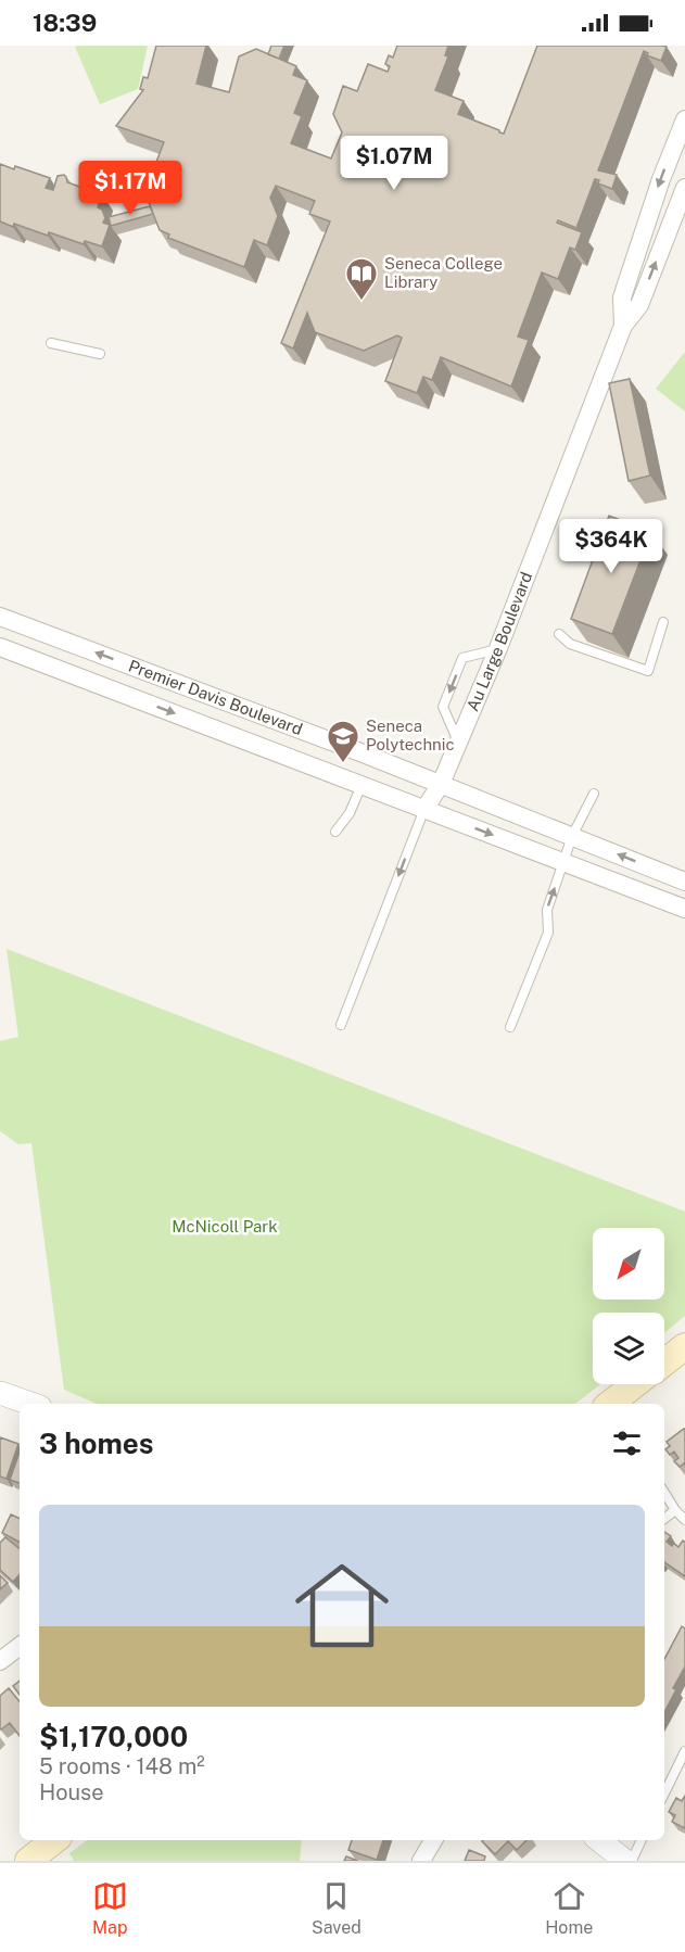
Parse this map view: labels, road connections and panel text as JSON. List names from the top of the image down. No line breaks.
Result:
{"streets":{"street":["Au Large Boulevard","Premier Davis Boulevard"]},"crossings":[["Au Large Boulevard","Premier Davis Boulevard"]],"parks":["McNicoll Park"],"places":{"library":["Seneca College Library"],"school or university":["Seneca Polytechnic"]},"north":"bottom left","page":{"status":"18:39","price":["$1.07M","$1.17M","$364K"],"heading":"3 homes","list":[{"name":"$1,170,000","note":"5 rooms · 148 m² · House"}],"tabs":["Map","Saved","Home"]}}
